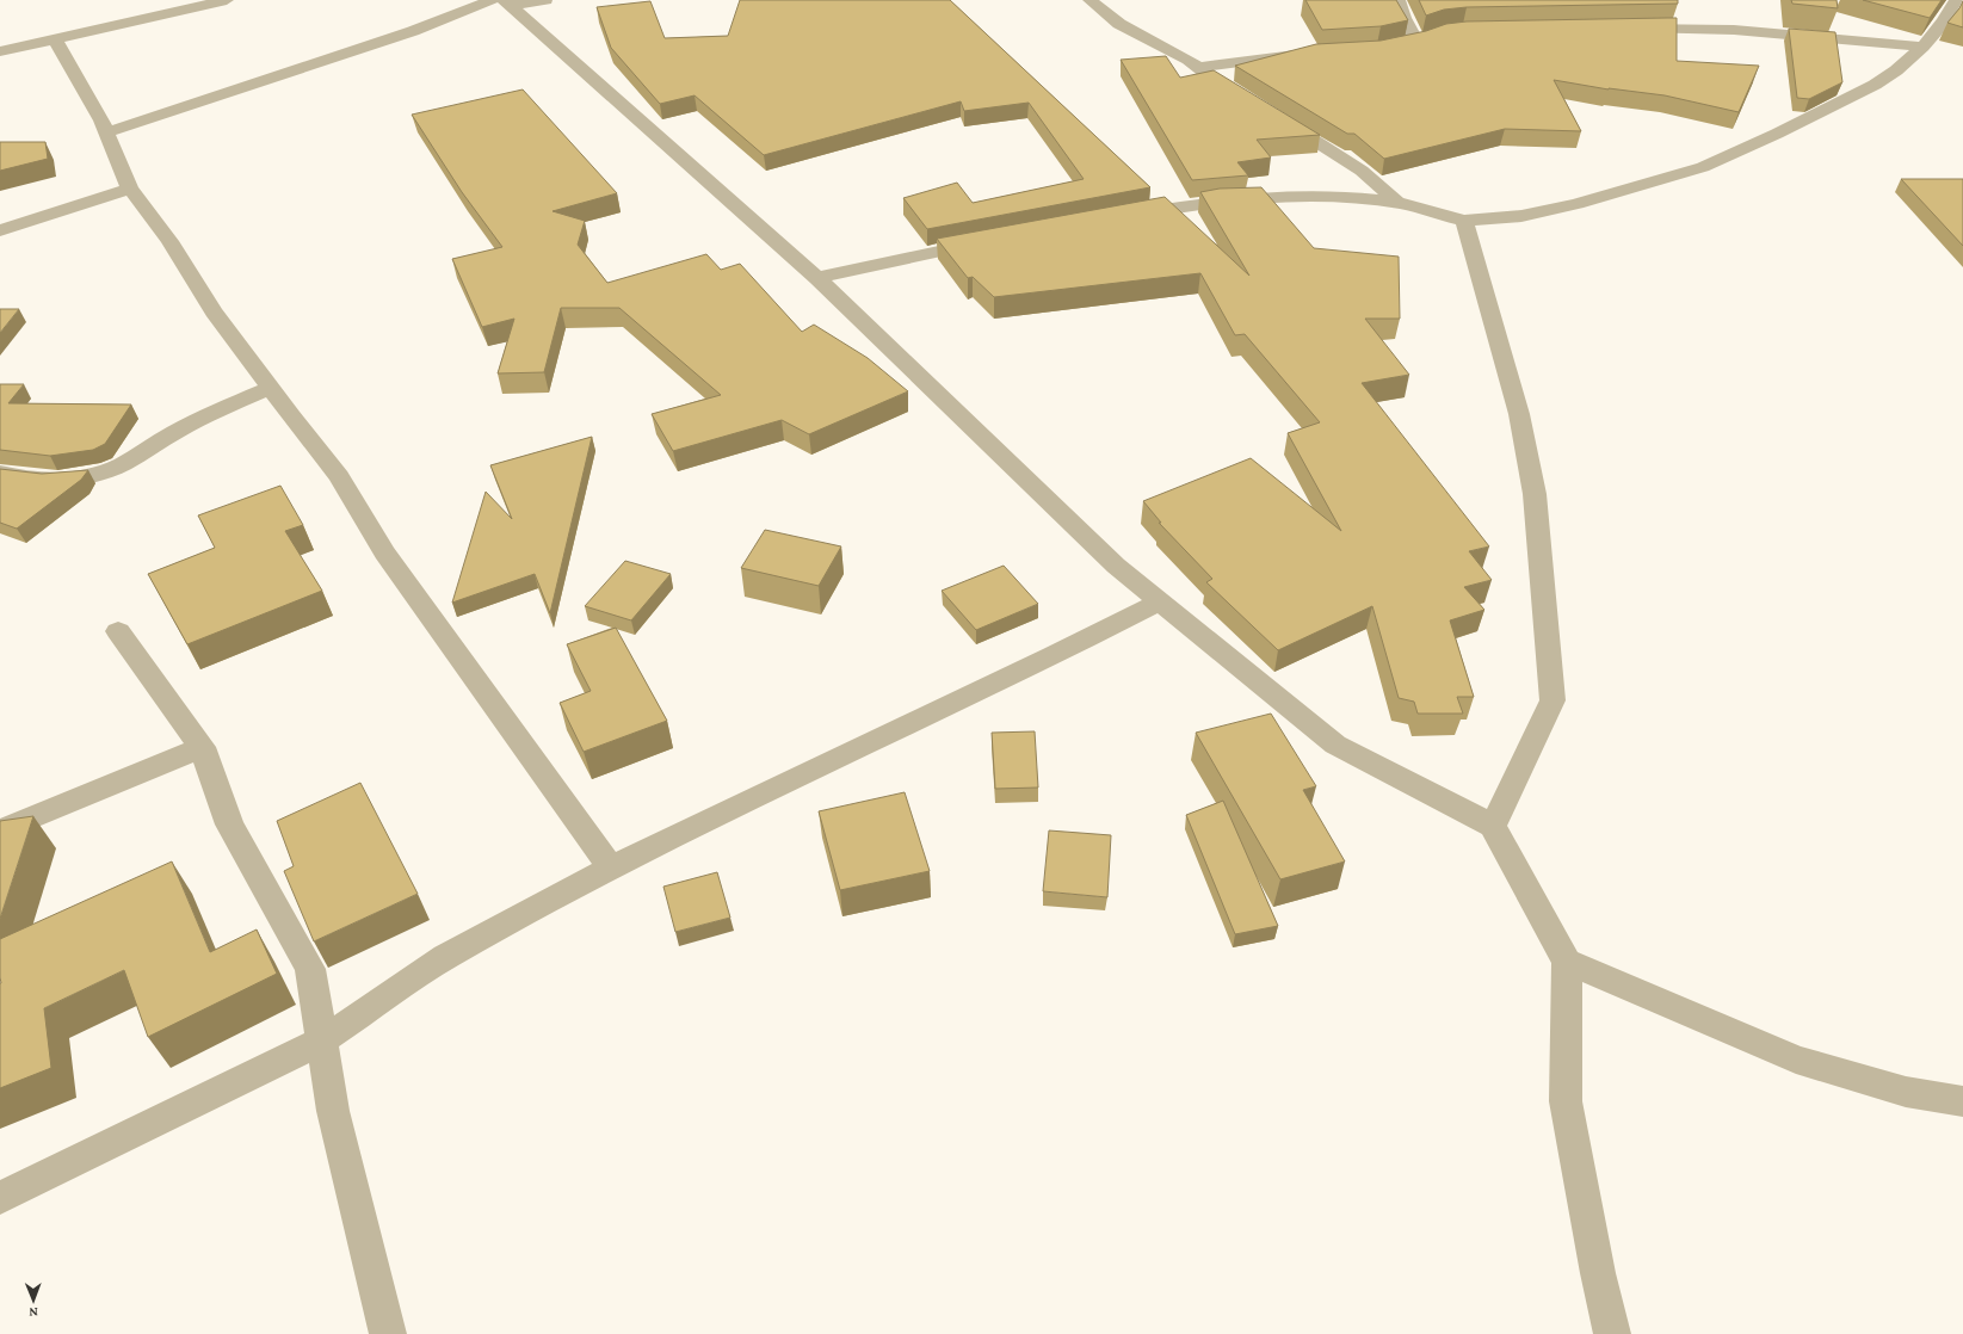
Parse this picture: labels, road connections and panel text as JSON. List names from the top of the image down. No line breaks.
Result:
{"north":"bottom"}
